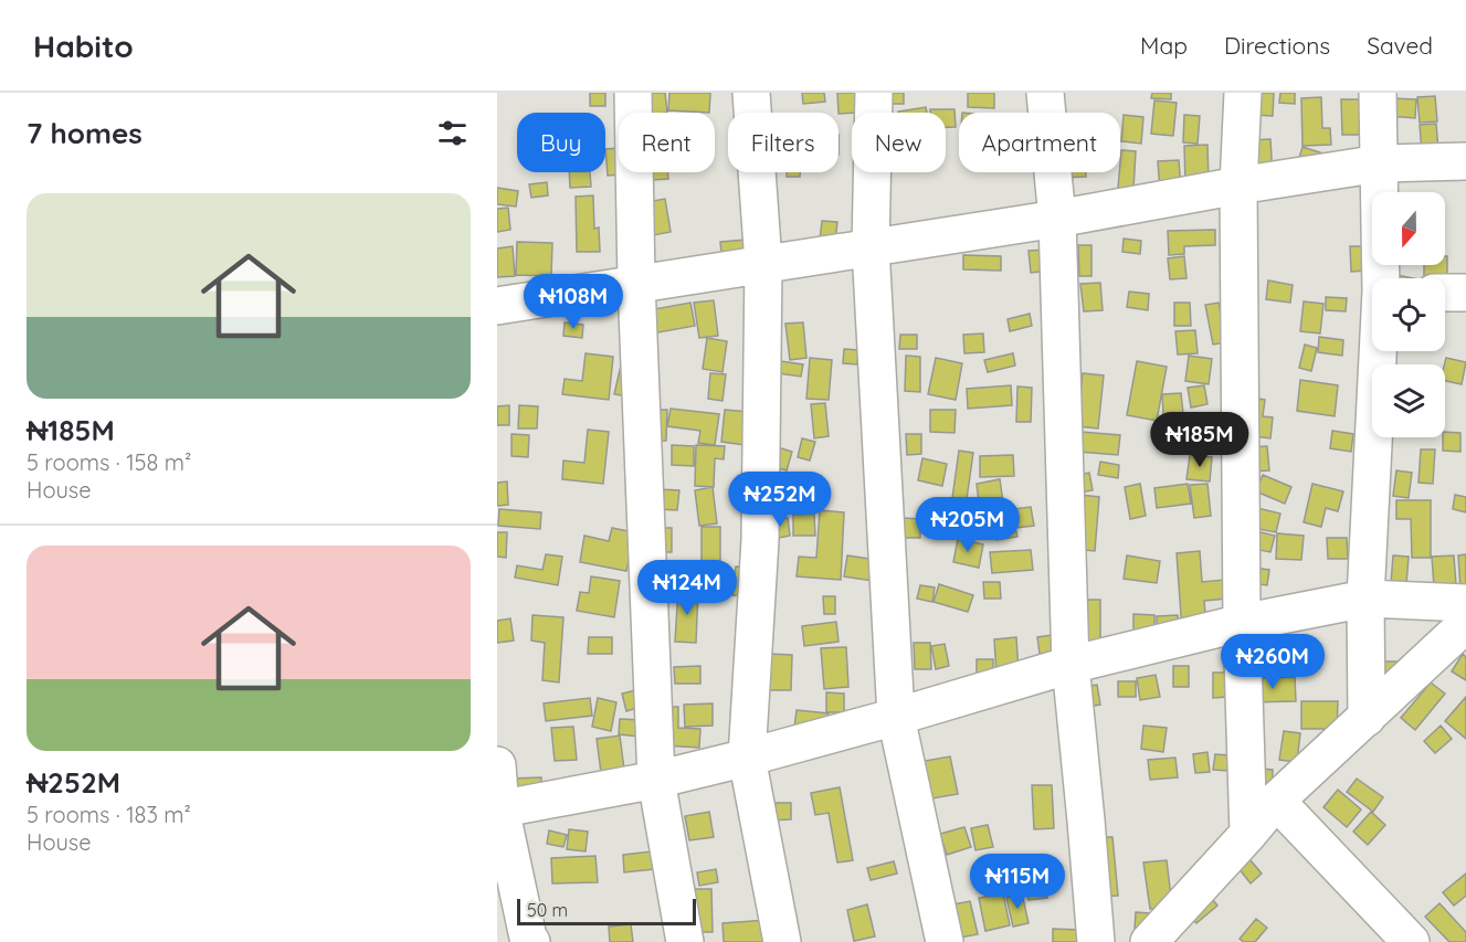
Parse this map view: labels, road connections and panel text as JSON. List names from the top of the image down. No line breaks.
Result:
{"scale_bar":"50 m","north":"bottom","page":{"header":"Habito","nav":["Map","Directions","Saved"],"heading":"7 homes","chip":["Buy","Rent","Filters","New","Apartment"],"list":[{"name":"₦185M","note":"5 rooms · 158 m² · House"},{"name":"₦252M","note":"5 rooms · 183 m² · House"}],"price":["₦108M","₦185M","₦252M","₦205M","₦124M","₦260M","₦115M"],"scale":"50 m"}}
